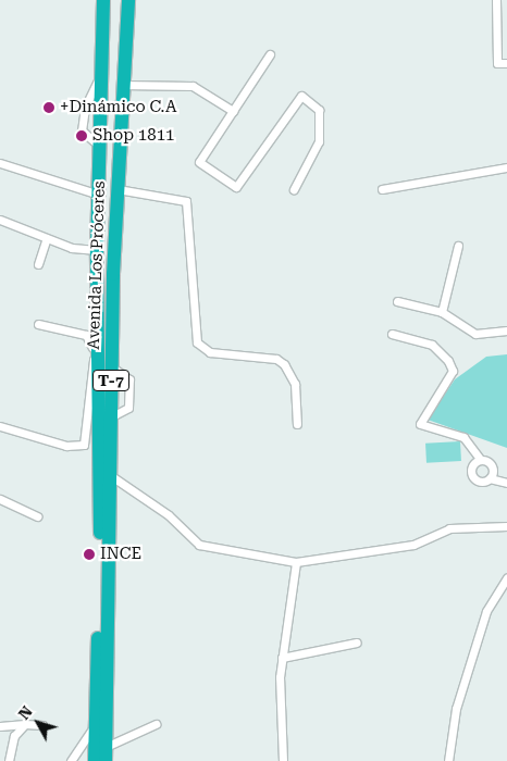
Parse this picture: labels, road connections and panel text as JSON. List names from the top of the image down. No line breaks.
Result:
{"streets":{"highway":["Avenida Los Próceres","T-7"]},"places":["+Dinámico C.A","Shop 1811","INCE"],"north":"top left"}
